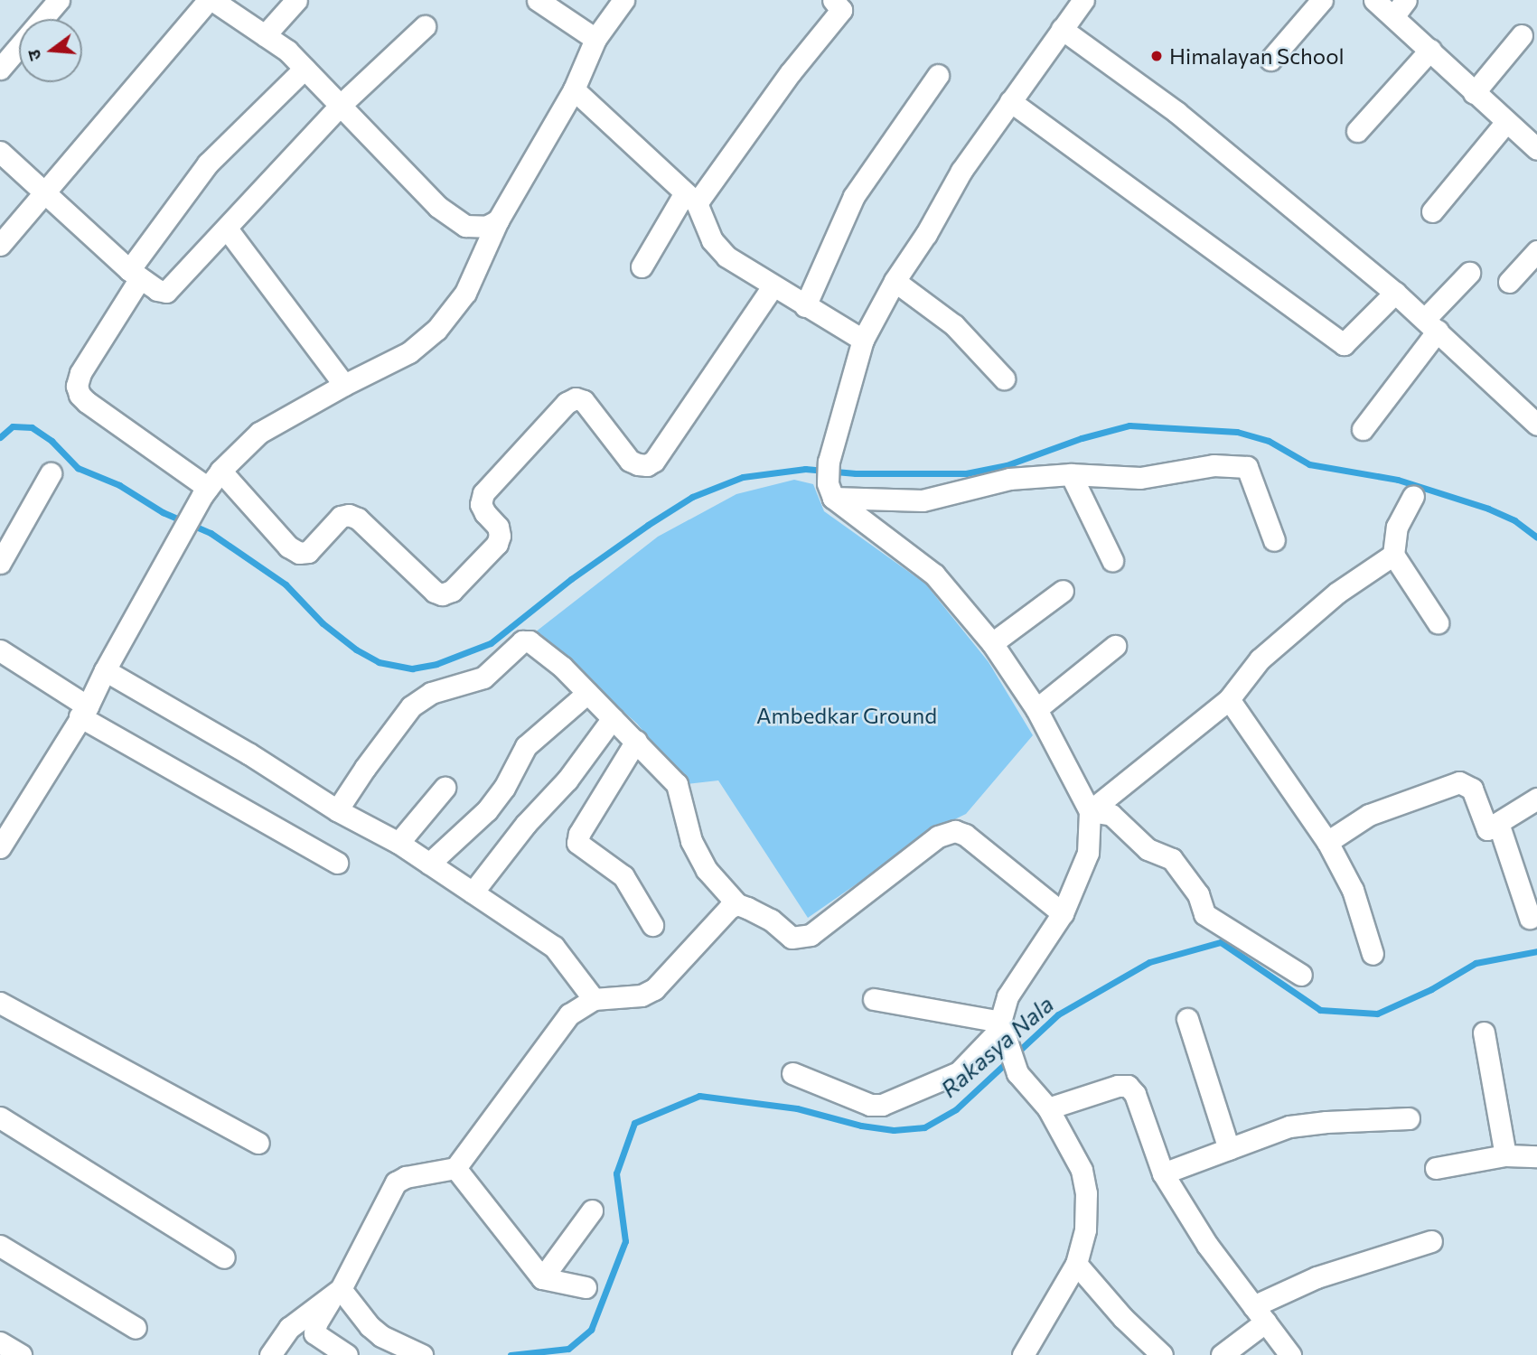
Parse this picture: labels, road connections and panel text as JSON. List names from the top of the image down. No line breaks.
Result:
{"water":["Rakasya Nala"],"parks":["Ambedkar Ground"],"places":["Himalayan School"],"north":"left"}
